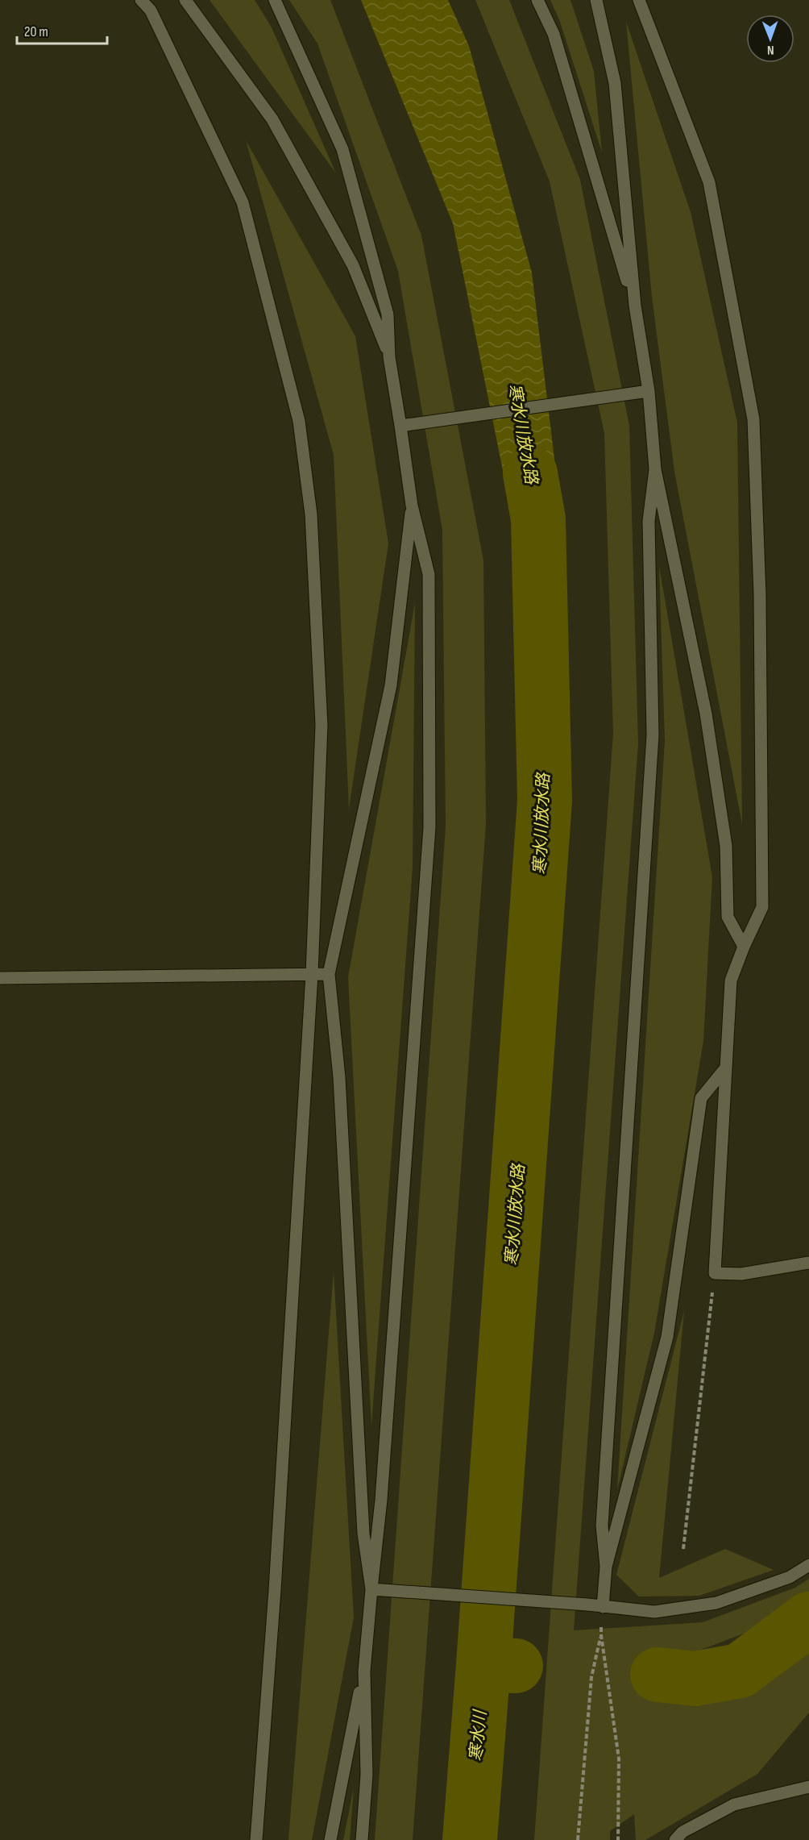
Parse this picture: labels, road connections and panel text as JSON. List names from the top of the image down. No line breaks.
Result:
{"water":["寒水川放水路","寒水川"],"scale_bar":"20 m","north":"bottom"}
